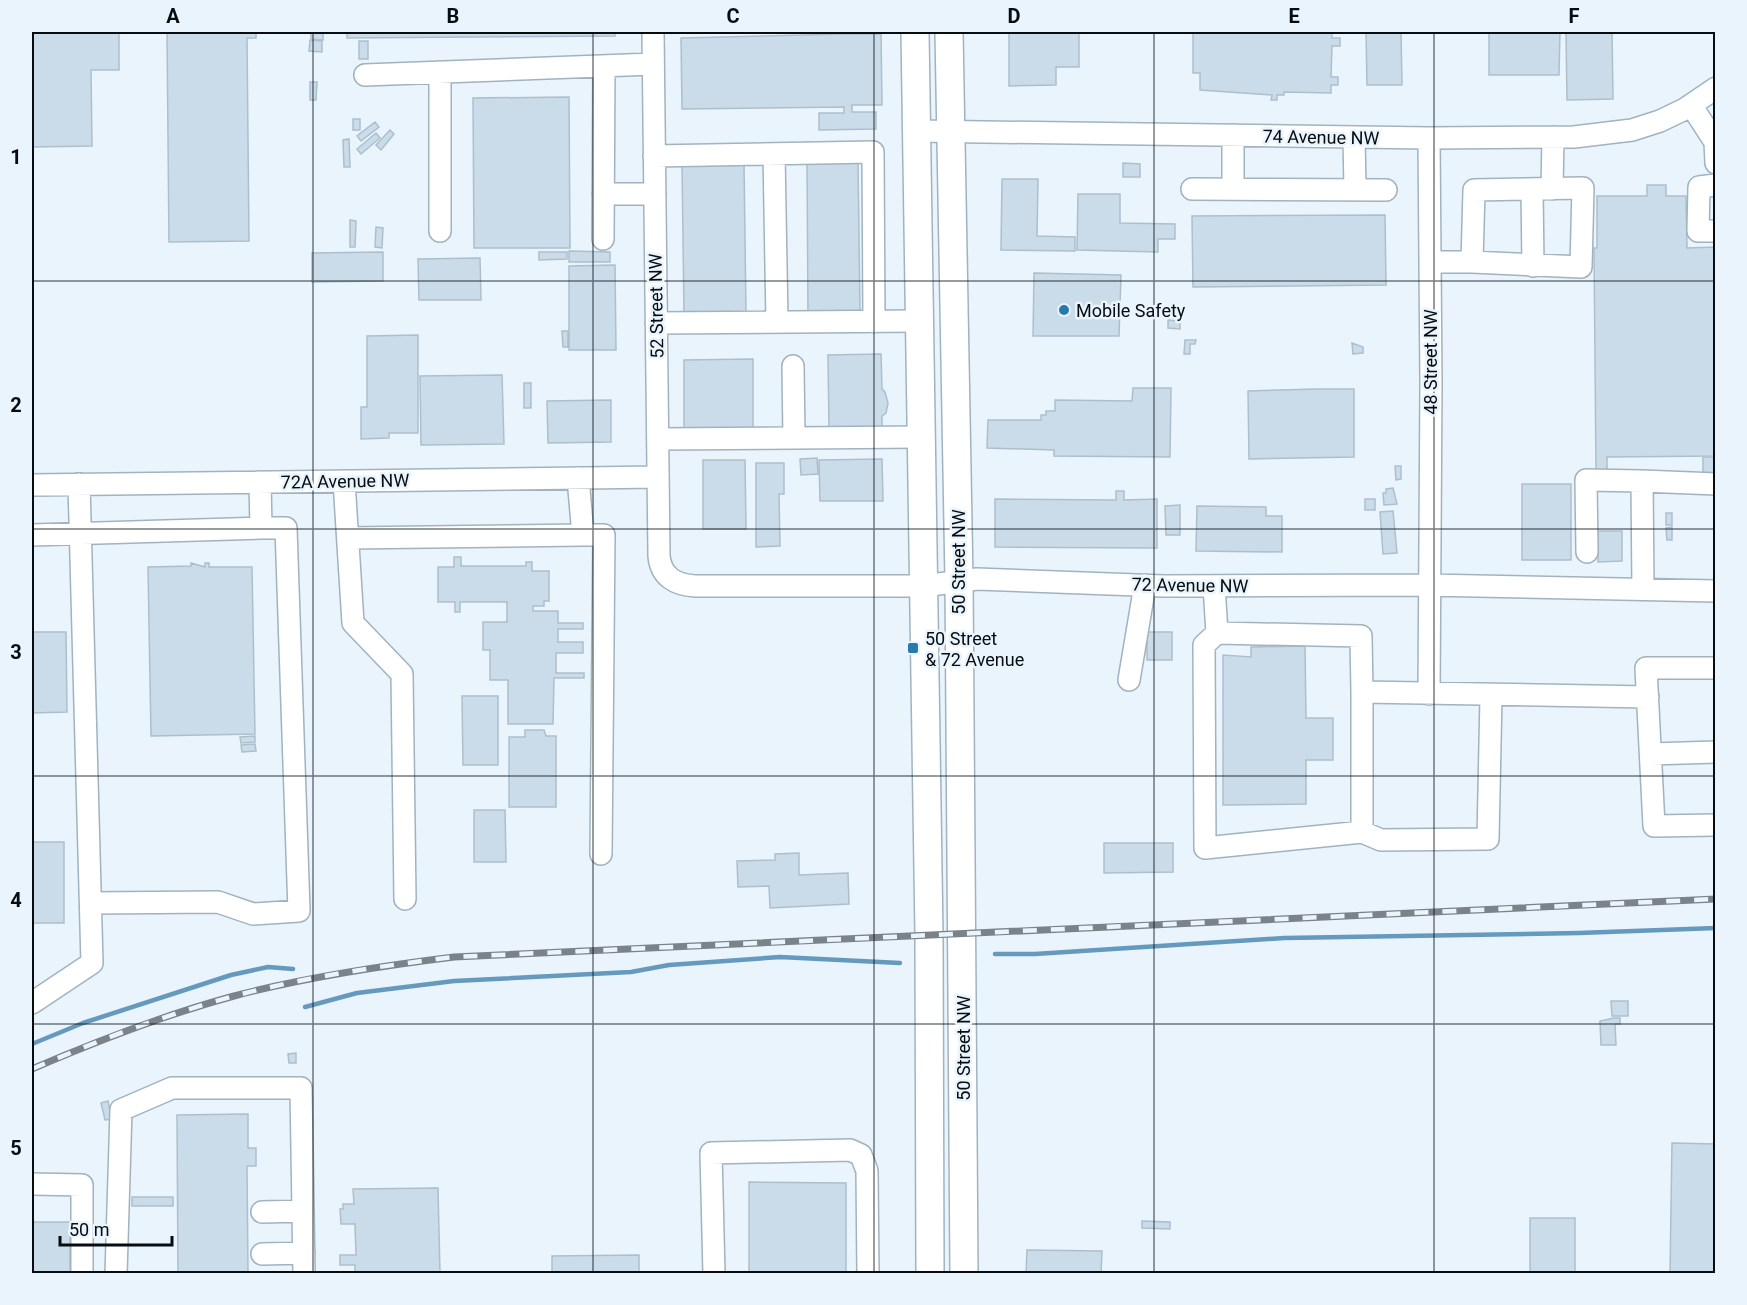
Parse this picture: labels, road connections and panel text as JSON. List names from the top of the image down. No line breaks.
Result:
{"streets":{"main road":["50 Street NW"],"street":["74 Avenue NW","52 Street NW","48 Street NW","72A Avenue NW","72 Avenue NW"]},"crossings":[["74 Avenue NW","48 Street NW"],["74 Avenue NW","50 Street NW"],["52 Street NW","72A Avenue NW"],["52 Street NW","72 Avenue NW"],["48 Street NW","72 Avenue NW"],["50 Street NW","72 Avenue NW"]],"places":{"other":["Mobile Safety"],"transit":["50 Street & 72 Avenue"]},"scale_bar":"50 m","grid":{"columns":["A","B","C","D","E","F"],"rows":["1","2","3","4","5"]}}
